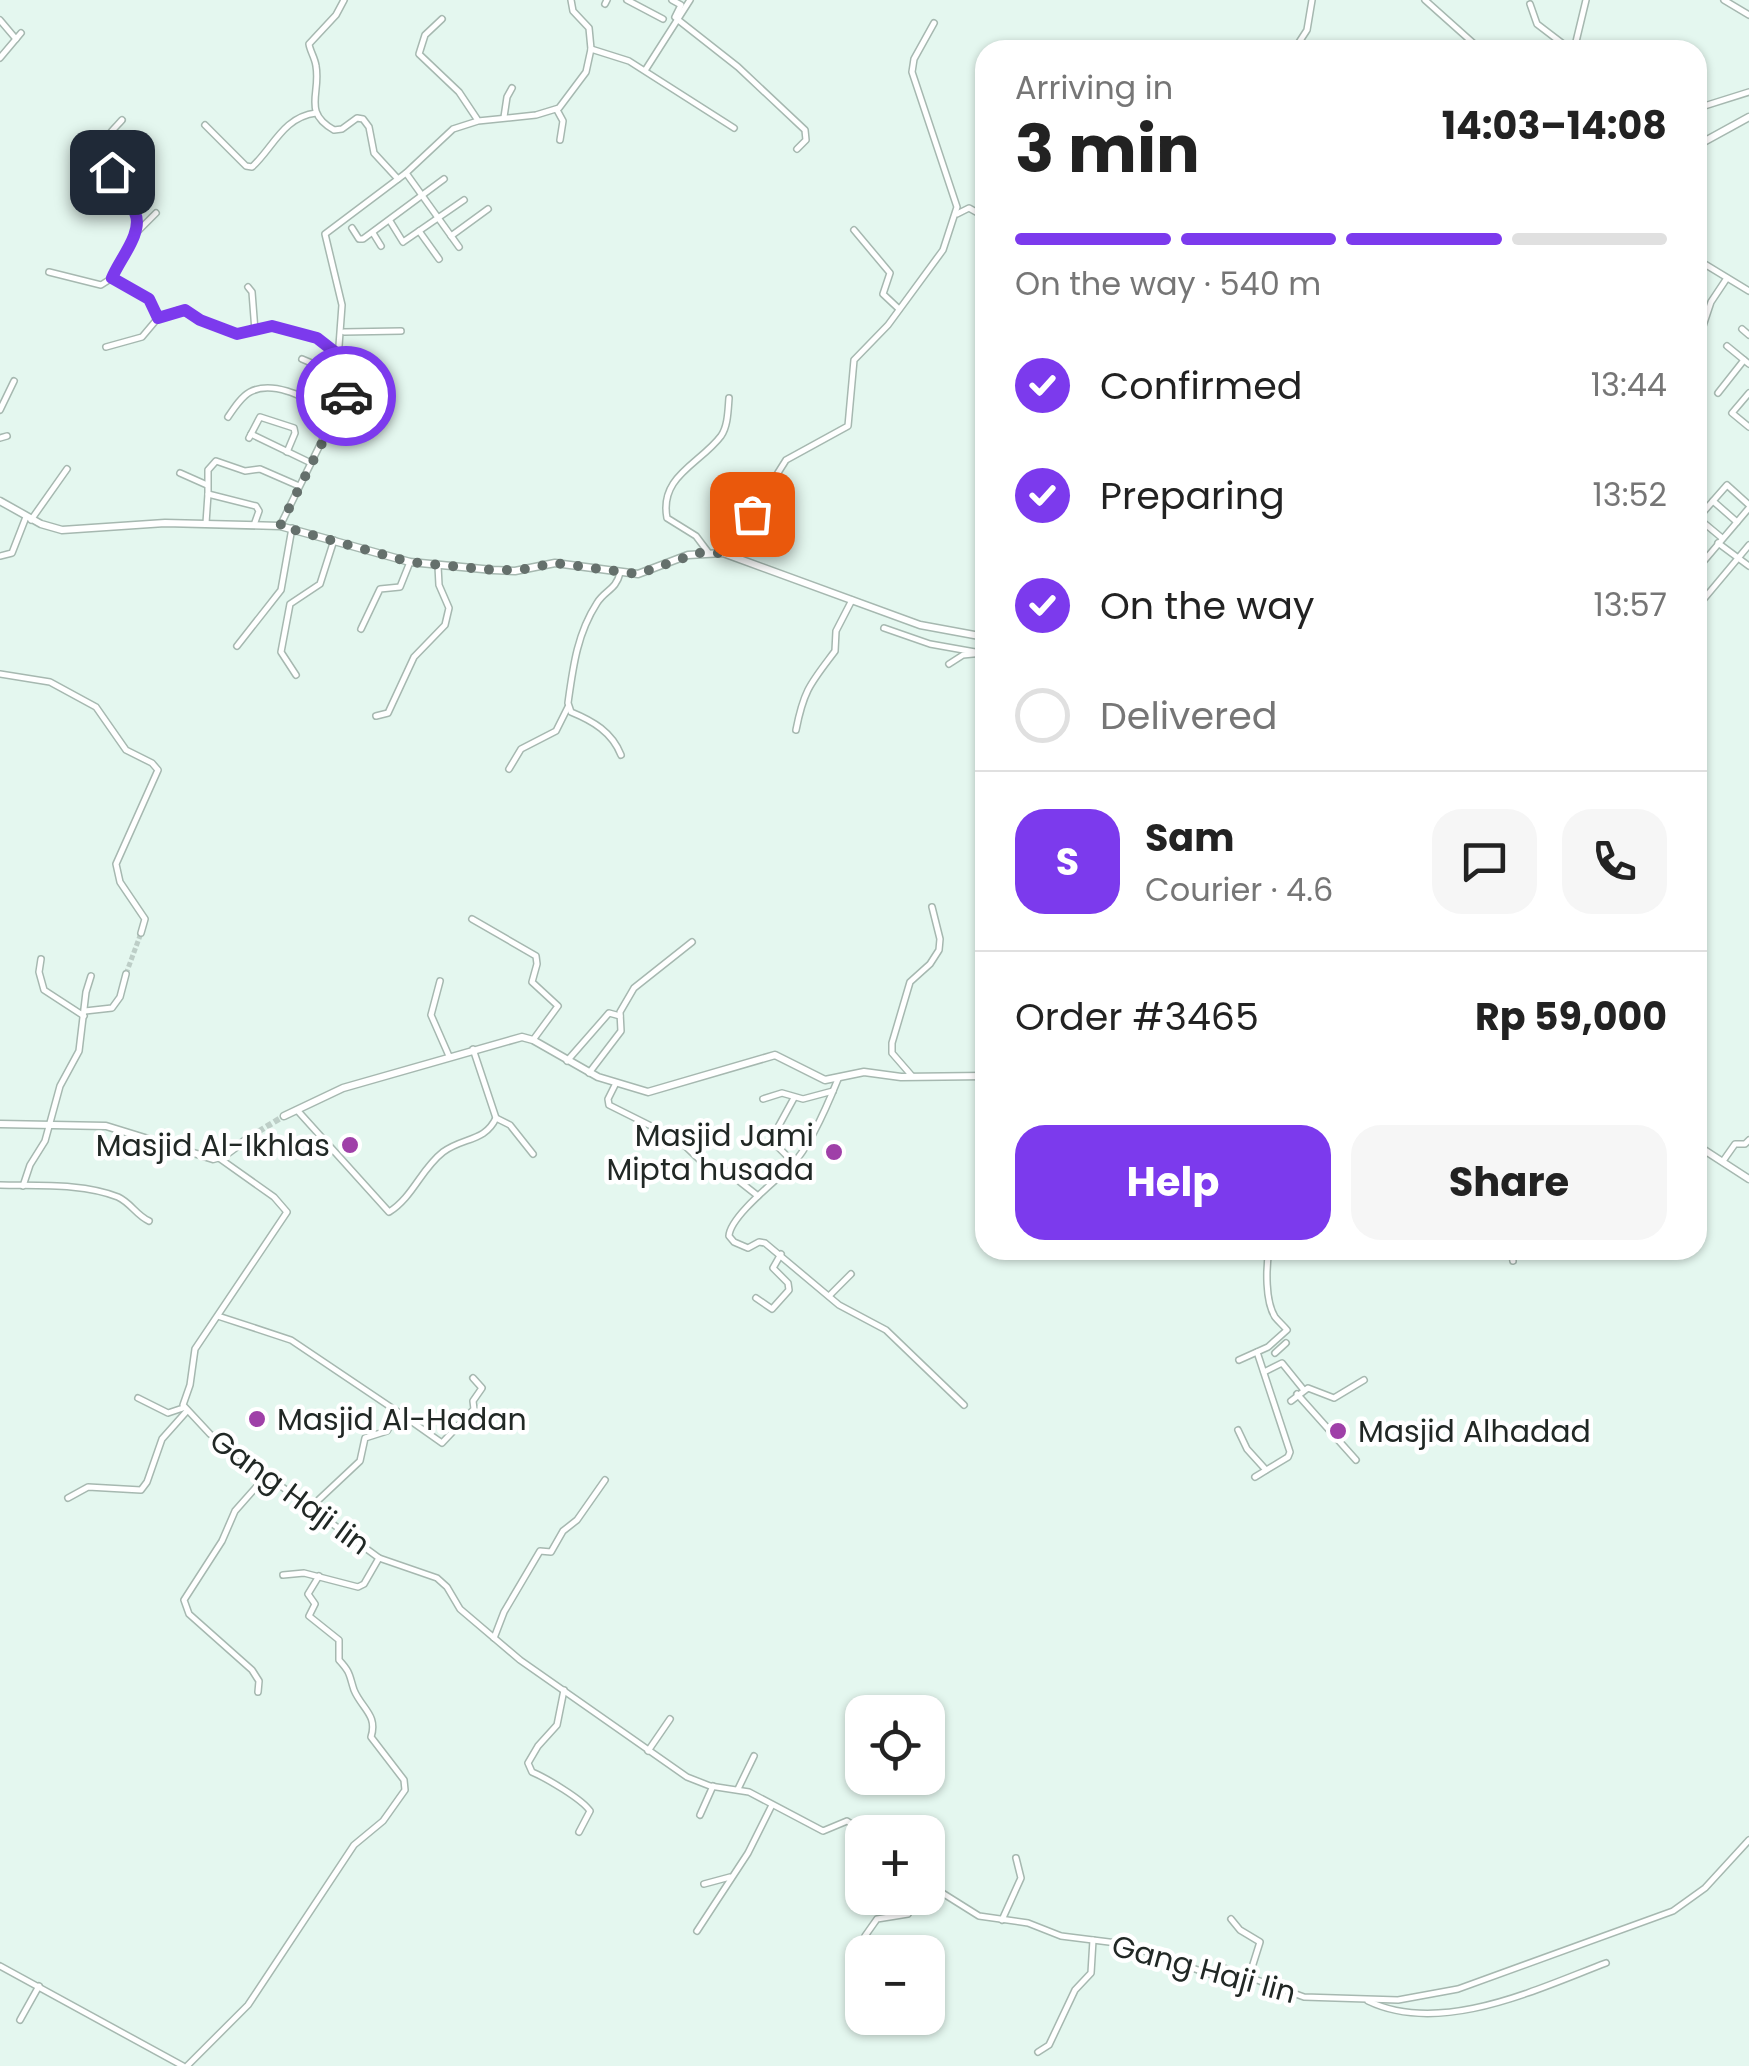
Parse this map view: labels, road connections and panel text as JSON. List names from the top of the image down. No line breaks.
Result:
{"streets":{"street":["Gang Haji Iin"]},"places":["Masjid Al-Ikhlas","Masjid Jami Mipta husada","Masjid Al-Hadan","Masjid Alhadad"],"page":{"heading":["3 min","Arriving in","14:03–14:08"],"panel":["Sam","Courier · 4.6","Order #3465","Rp 59,000"],"bar":"On the way · 540 m","list":[["Confirmed","13:44"],["Preparing","13:52"],["On the way","13:57"],"Delivered"],"round":"S","buttons":["Help","Share"],"map_buttons":["+","−"]}}
